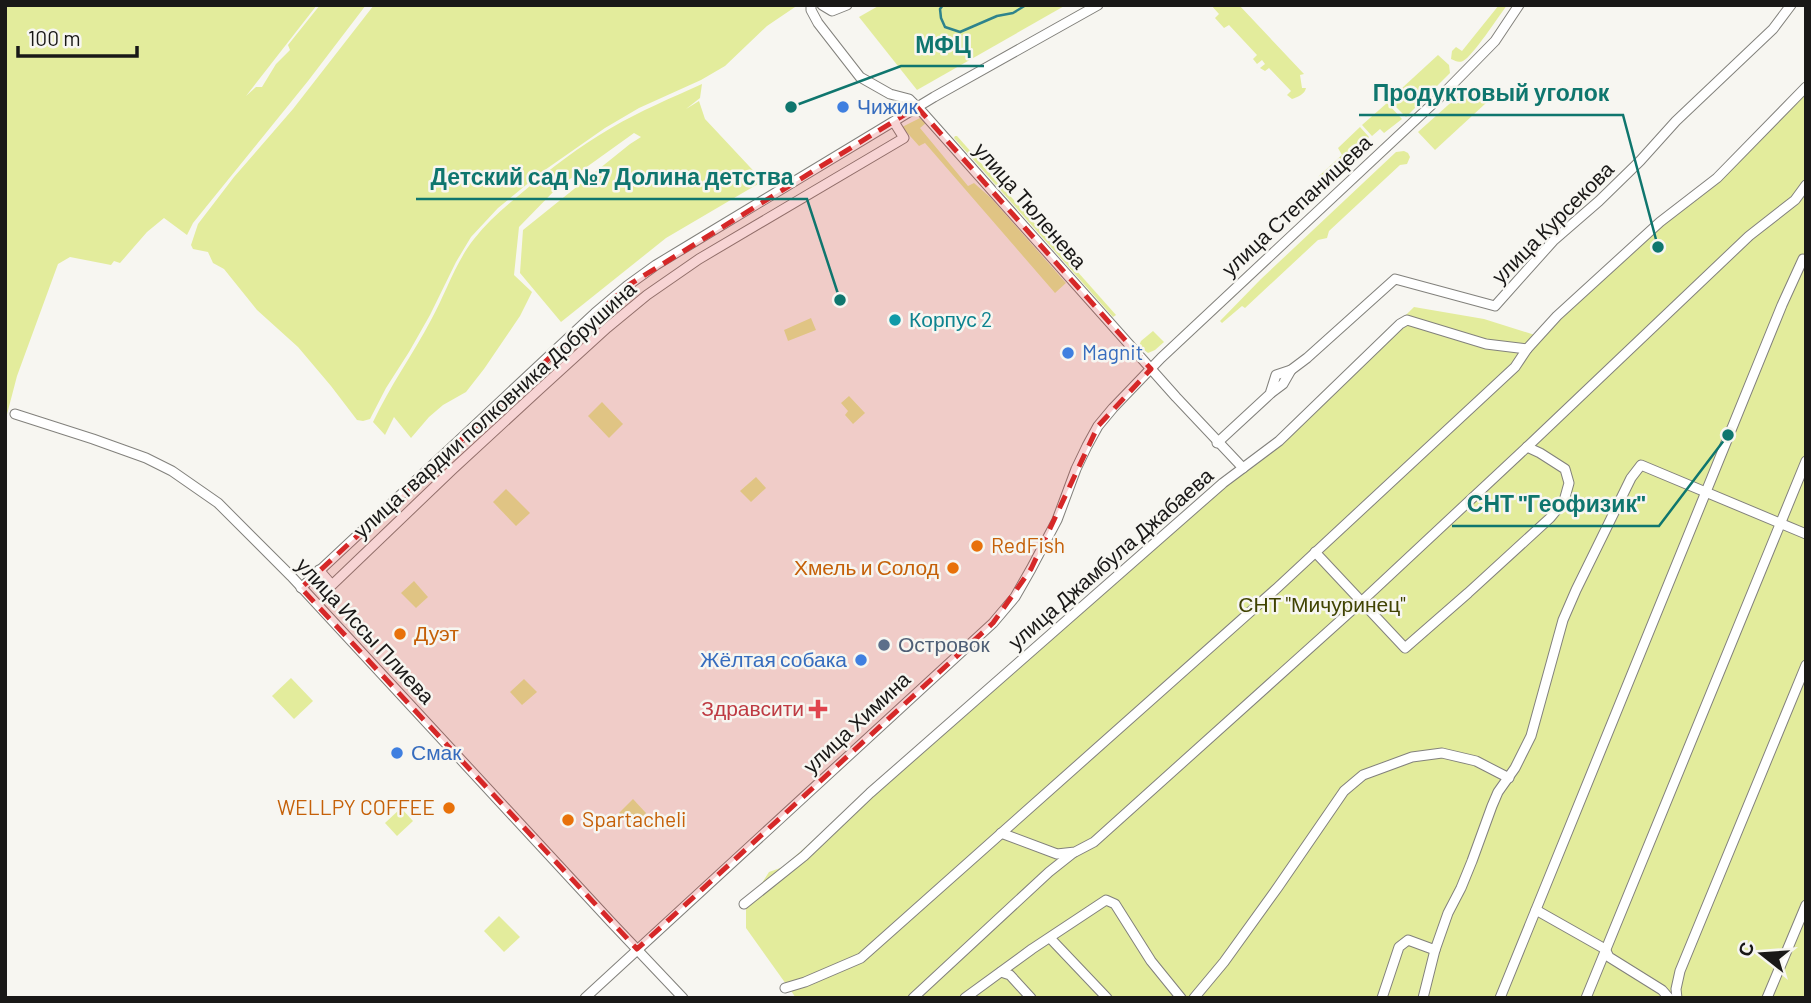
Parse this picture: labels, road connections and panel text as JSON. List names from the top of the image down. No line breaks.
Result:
{"streets":{"street":["улица Тюленева","улица Степанищева","улица Курсекова","улица гвардии полковника Добрушина","улица Джамбула Джабаева","улица Иссы Плиева","улица Химина"]},"crossings":[["улица Тюленева","улица Степанищева"],["улица Тюленева","улица Курсекова"],["улица Тюленева","улица гвардии полковника Добрушина"],["улица Тюленева","улица Джамбула Джабаева"],["улица Тюленева","улица Химина"],["улица Степанищева","улица Химина"],["улица гвардии полковника Добрушина","улица Иссы Плиева"],["улица Иссы Плиева","улица Химина"]],"parks":["СНТ \"Мичуринец\""],"places":{"other":["МФЦ","Чижик","Продуктовый уголок","Детский сад №7 Долина детства","Корпус 2","Magnit","СНТ \"Геофизик\"","RedFish","Хмель и Солод","Дуэт","Островок","Жёлтая собака","Смак","WELLPY COFFEE","Spartacheli"],"health":["Здравсити"]},"scale_bar":"100 m","north":"left"}
